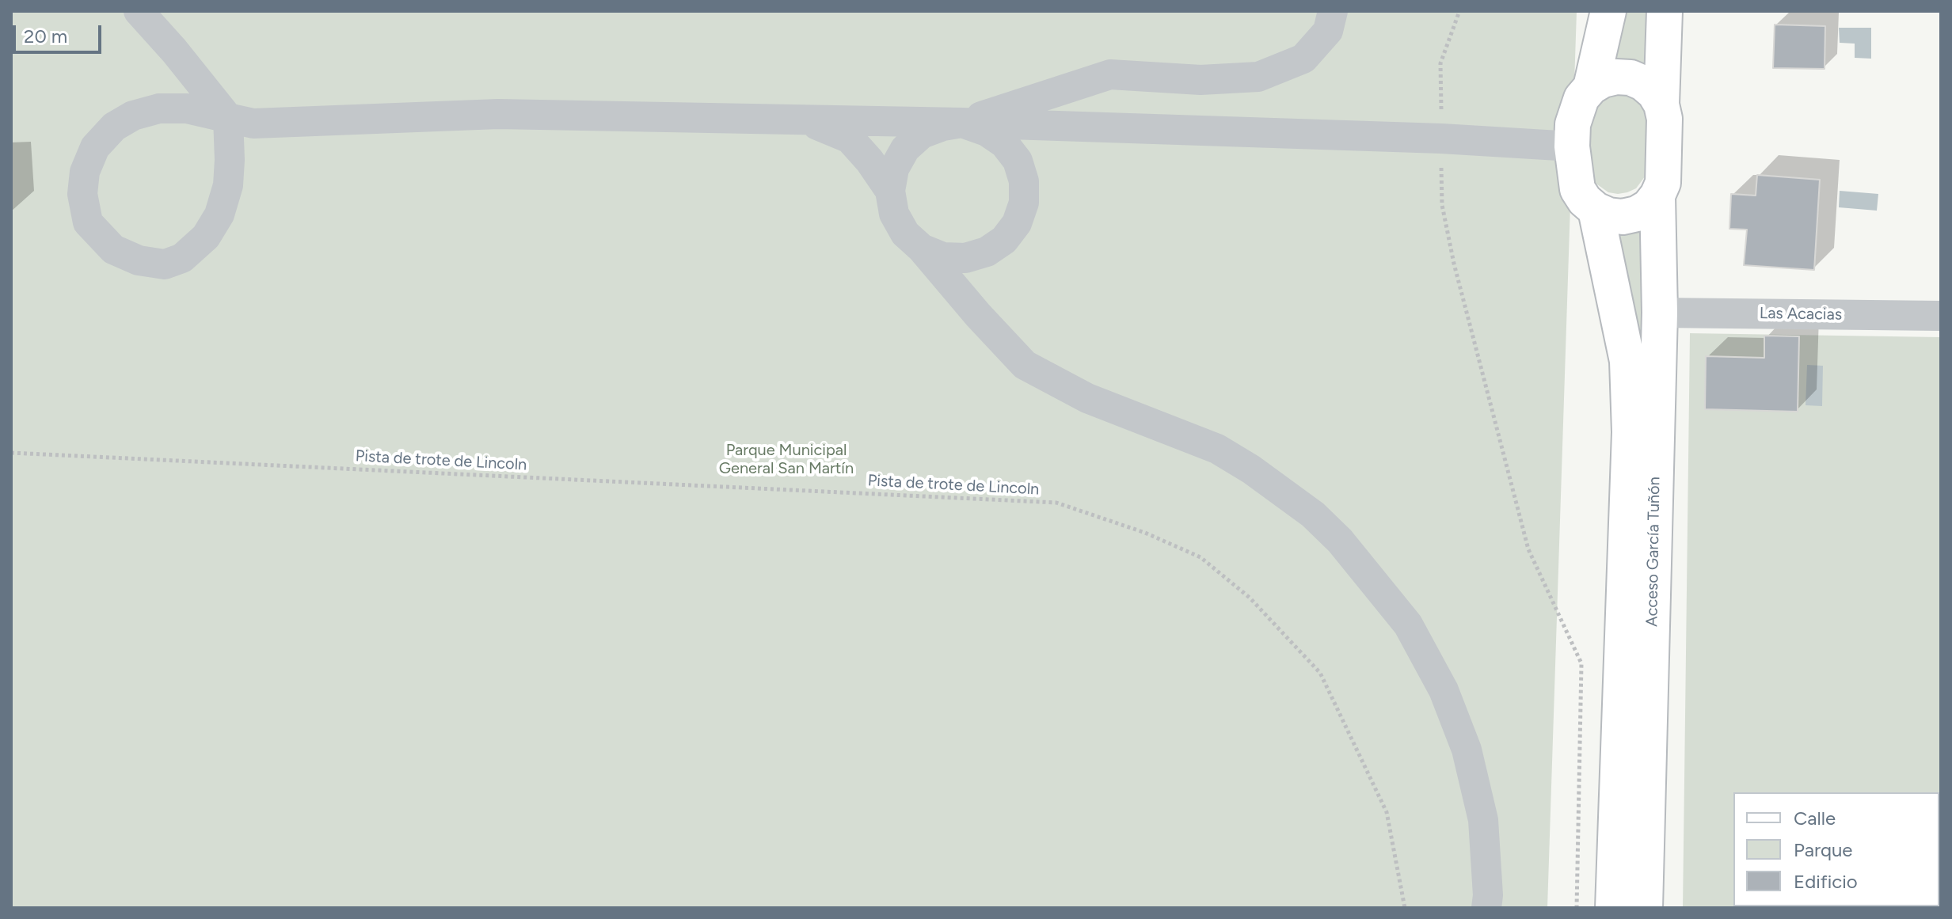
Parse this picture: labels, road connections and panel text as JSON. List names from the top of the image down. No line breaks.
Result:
{"streets":{"main road":["Acceso García Tuñón"],"street":["Las Acacias"],"path":["Pista de trote de Lincoln"]},"crossings":[["Las Acacias","Acceso García Tuñón"]],"parks":["Parque Municipal General San Martín"],"legend":["Calle","Parque","Edificio"],"scale_bar":"20 m"}
